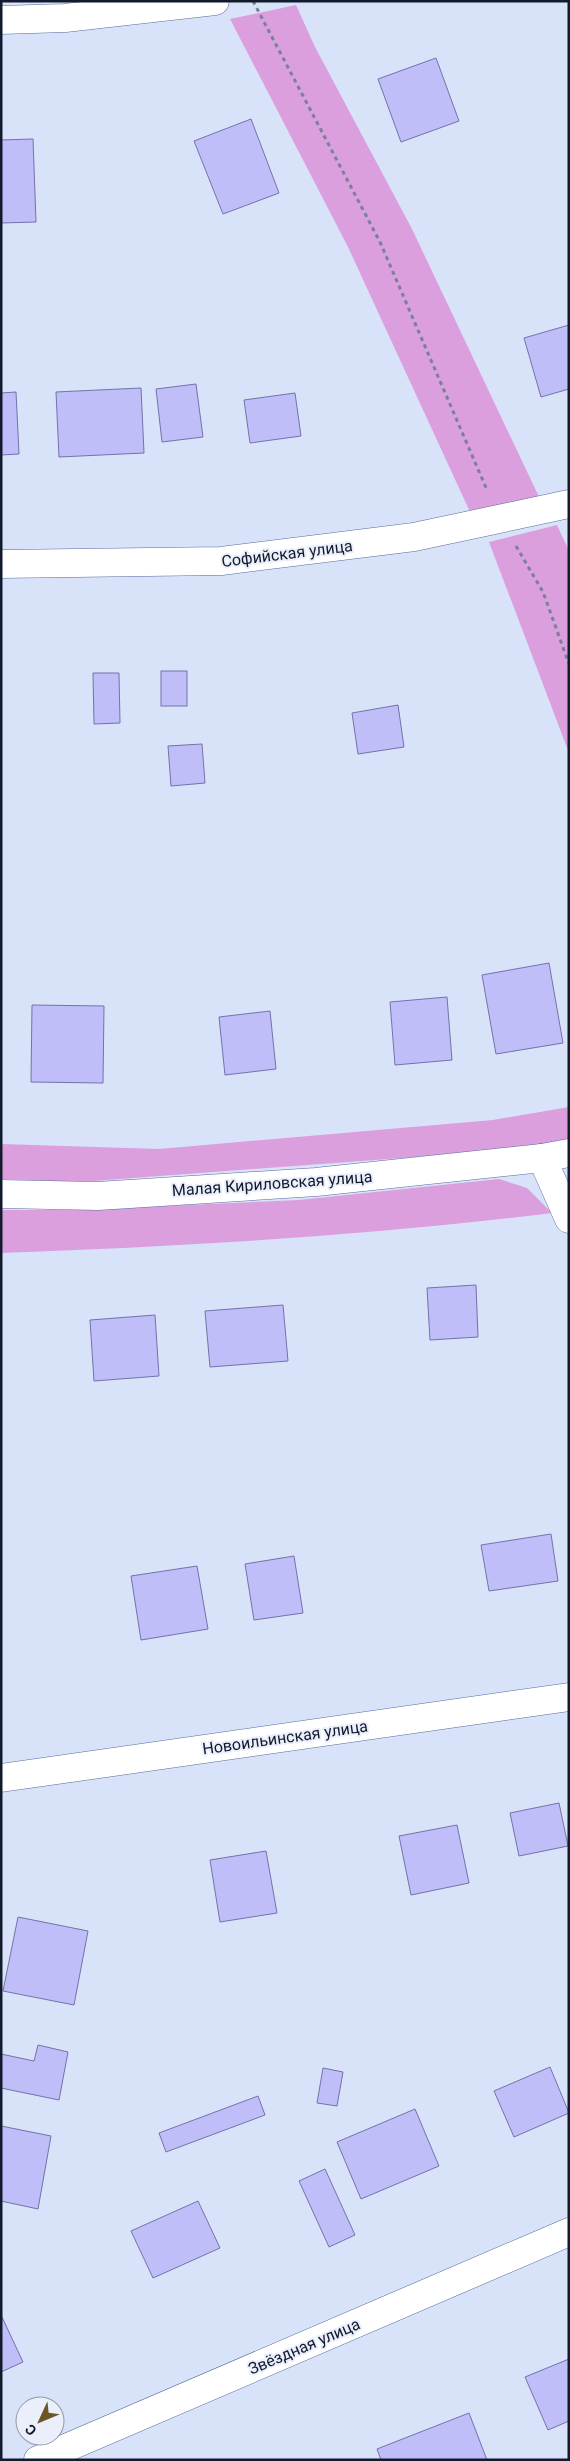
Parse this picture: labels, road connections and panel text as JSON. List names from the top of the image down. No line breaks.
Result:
{"streets":{"street":["Софийская улица","Малая Кириловская улица","Новоильинская улица","Звёздная улица"]},"north":"bottom left"}
